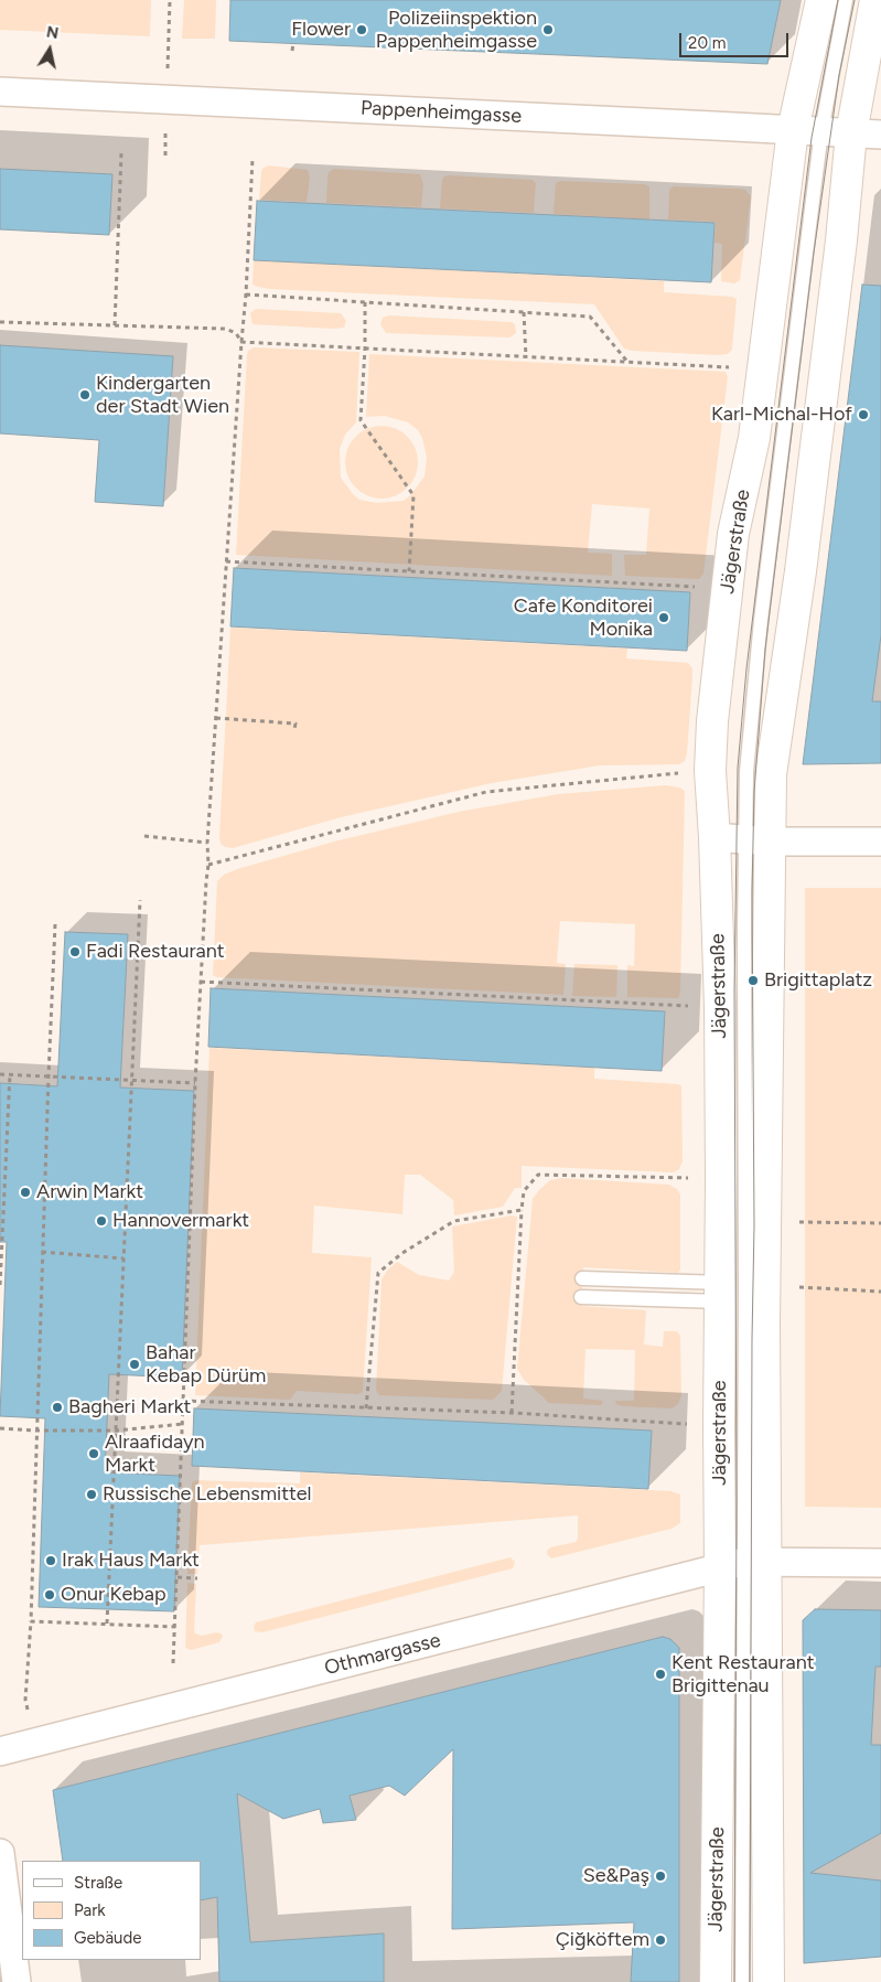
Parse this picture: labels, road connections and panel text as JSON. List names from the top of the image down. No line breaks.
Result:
{"streets":{"main road":["Jägerstraße"],"street":["Pappenheimgasse","Othmargasse"]},"crossings":[["Pappenheimgasse","Jägerstraße"],["Jägerstraße","Othmargasse"]],"places":["Flower","Polizeiinspektion Pappenheimgasse","Kindergarten der Stadt Wien","Karl-Michal-Hof","Cafe Konditorei Monika","Fadi Restaurant","Brigittaplatz","Arwin Markt","Hannovermarkt","Bahar Kebap Dürüm","Bagheri Markt","Alraafidayn Markt","Russische Lebensmittel","Irak Haus Markt","Onur Kebap","Kent Restaurant Brigittenau","Se&Paş","Çiğköftem"],"legend":["Straße","Park","Gebäude"],"scale_bar":"20 m","north":"top"}
